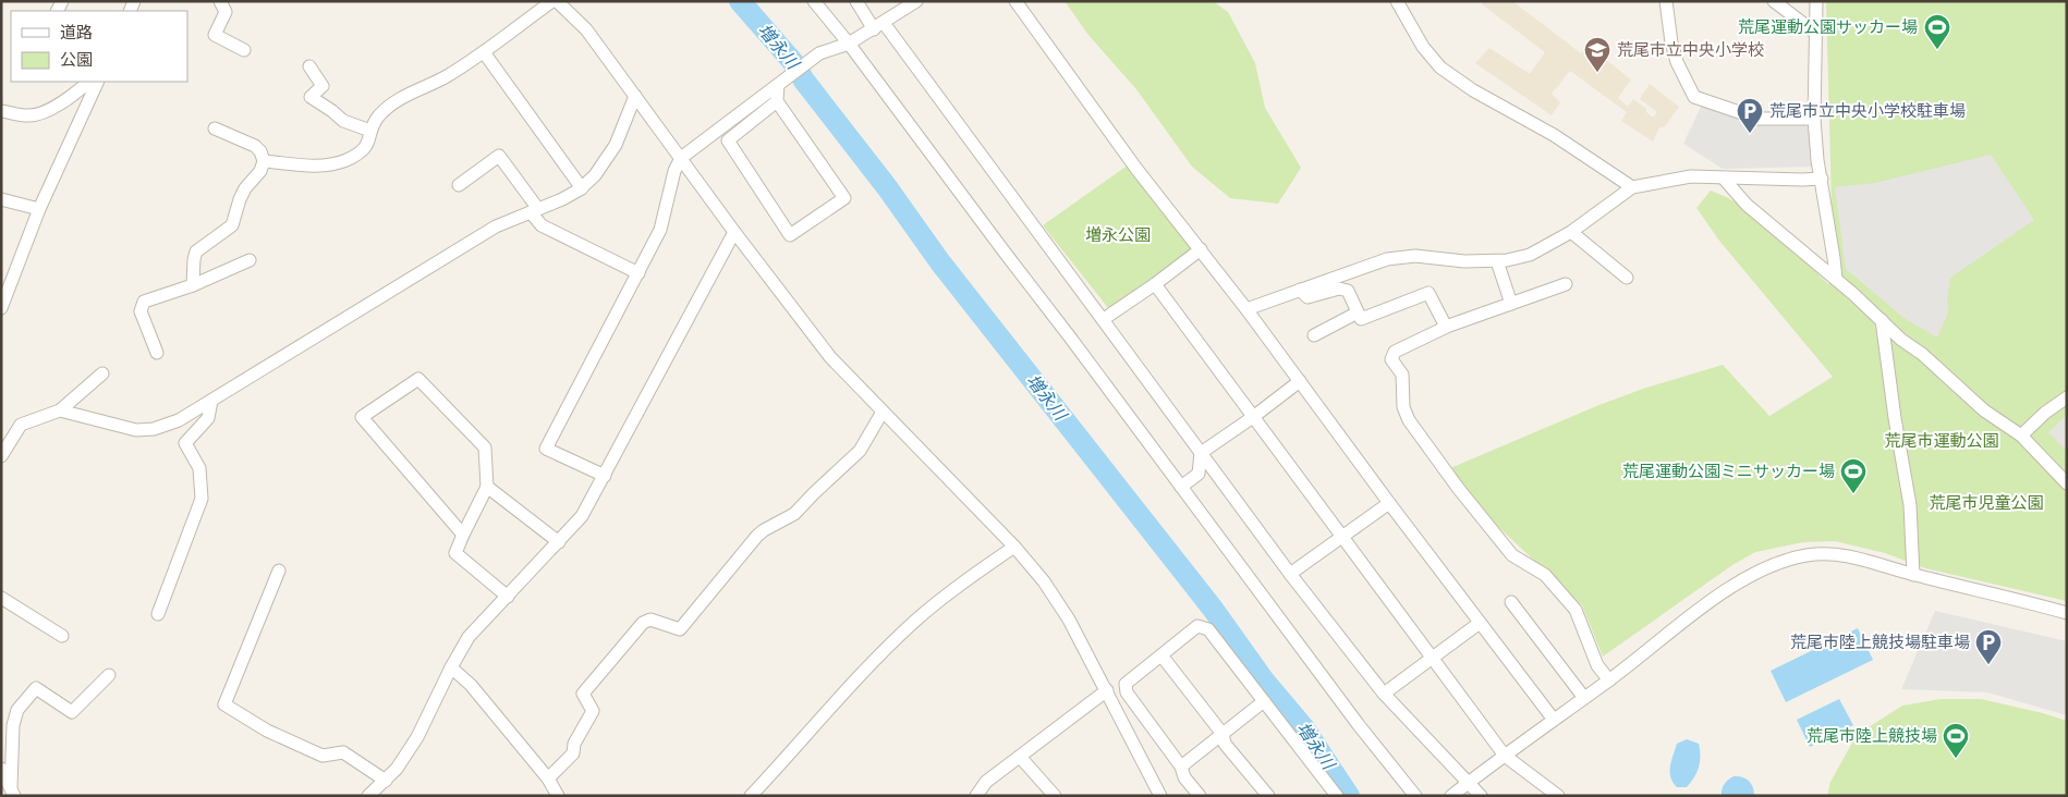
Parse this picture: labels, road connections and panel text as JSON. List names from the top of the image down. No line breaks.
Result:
{"water":["増永川"],"parks":["増永公園","荒尾市運動公園","荒尾市児童公園"],"places":{"sports":["荒尾運動公園サッカー場","荒尾運動公園ミニサッカー場","荒尾市陸上競技場"],"school or university":["荒尾市立中央小学校"],"parking":["荒尾市立中央小学校駐車場","荒尾市陸上競技場駐車場"]},"legend":["道路","公園"]}
